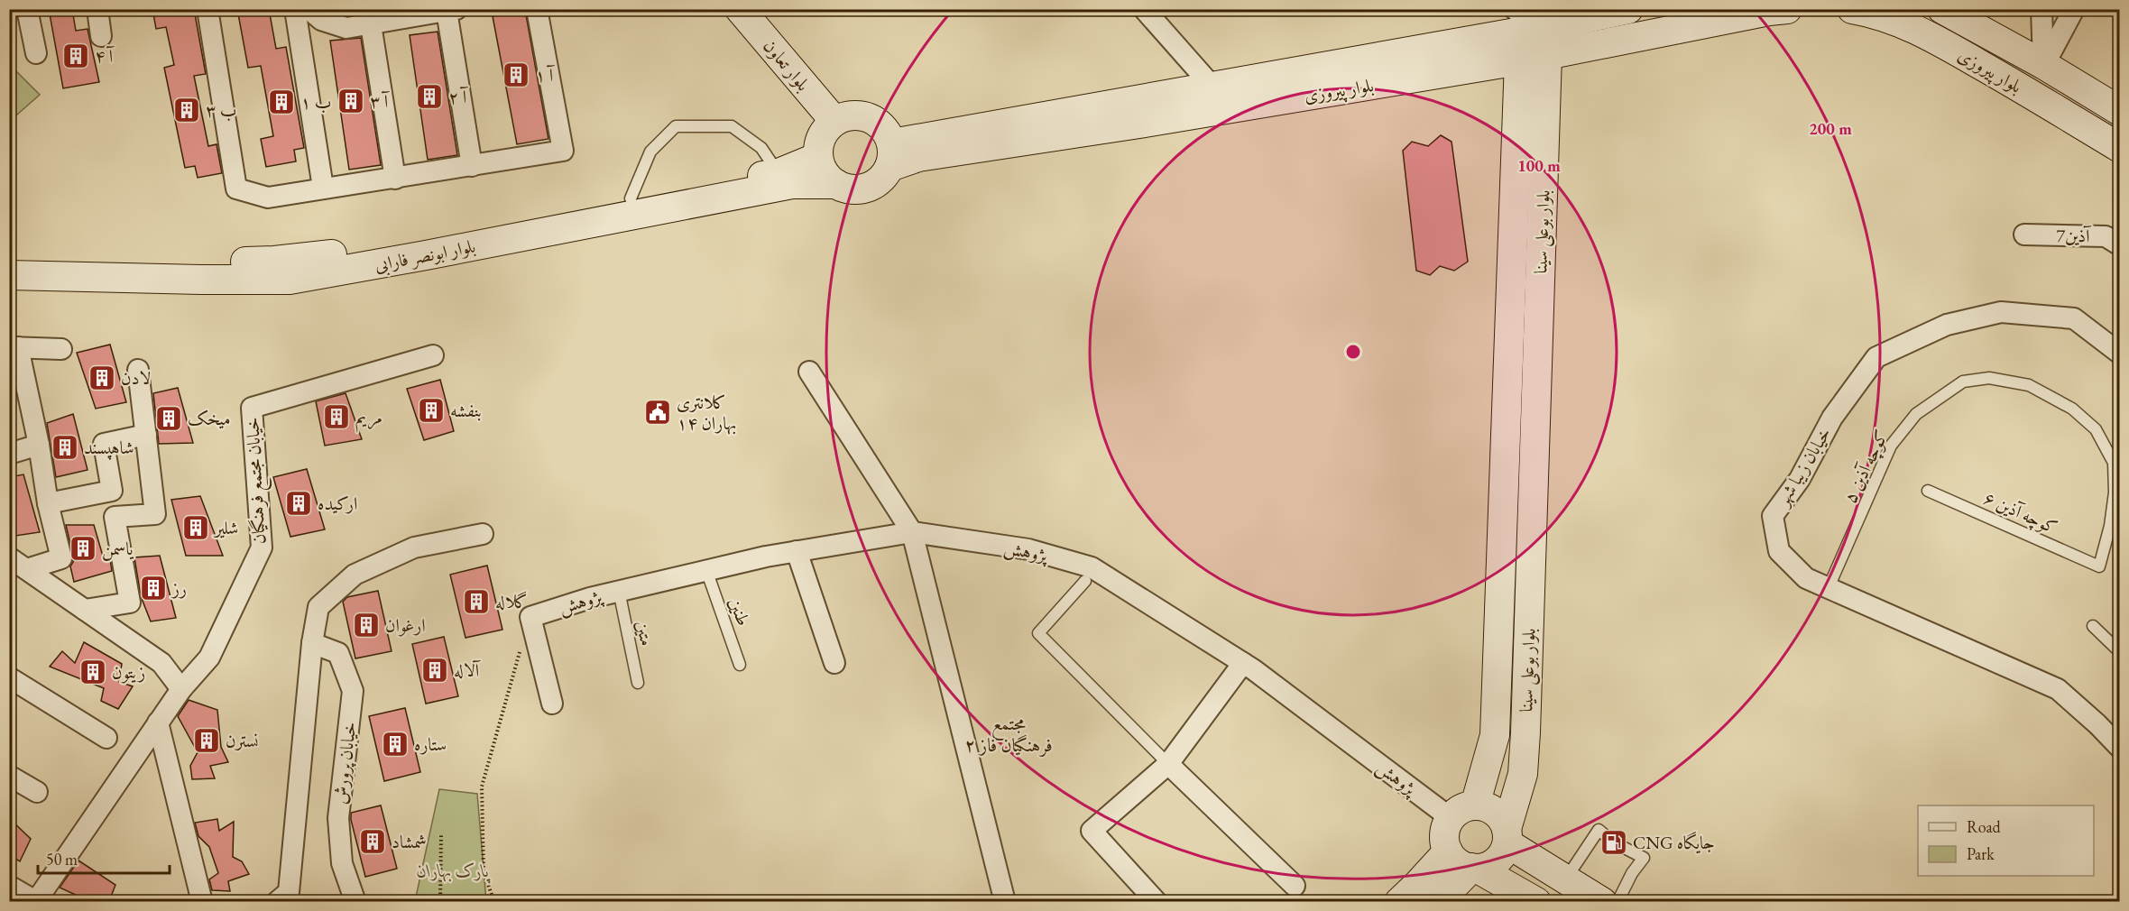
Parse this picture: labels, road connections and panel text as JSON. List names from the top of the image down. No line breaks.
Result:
{"streets":{"street":["بلوار تعاون","بلوار پیروزی","بلوار بوعلی سینا","آذین7","بلوار ابونصر فارابی","خیابان زیبا شهر","خیابان مجتمع فرهنگیان","پژوهش","خیابان پرورش"],"lane":["کوچه آذین ۵","کوچه آذین ۶","طنین","متین"]},"crossings":[["بلوار تعاون","بلوار پیروزی"],["بلوار تعاون","بلوار ابونصر فارابی"],["بلوار پیروزی","بلوار بوعلی سینا"],["بلوار پیروزی","بلوار ابونصر فارابی"],["بلوار بوعلی سینا","پژوهش"],["خیابان زیبا شهر","کوچه آذین ۵"],["کوچه آذین ۵","کوچه آذین ۶"],["پژوهش","طنین"],["پژوهش","متین"]],"districts":["مجتمع فرهنگیان فاز ۲"],"parks":["پارک بهاران"],"places":{"building":["آ ۴","آ ۱","آ ۲","آ ۳","ب ۱","ب ۳","لادن","بنفشه","مریم","میخک","شاهپسند","ارکیده","شلیر","یاسمن","رز","گلاله","ارغوان","آلاله","زیتون","نسترن","ستاره","شمشاد"],"public building":["کلانتری ۱۴ بهاران"],"fuel station":["CNG جایگاه"]},"legend":["Road","Park"],"scale_bar":"50 m","rings":["200 m","100 m"]}
